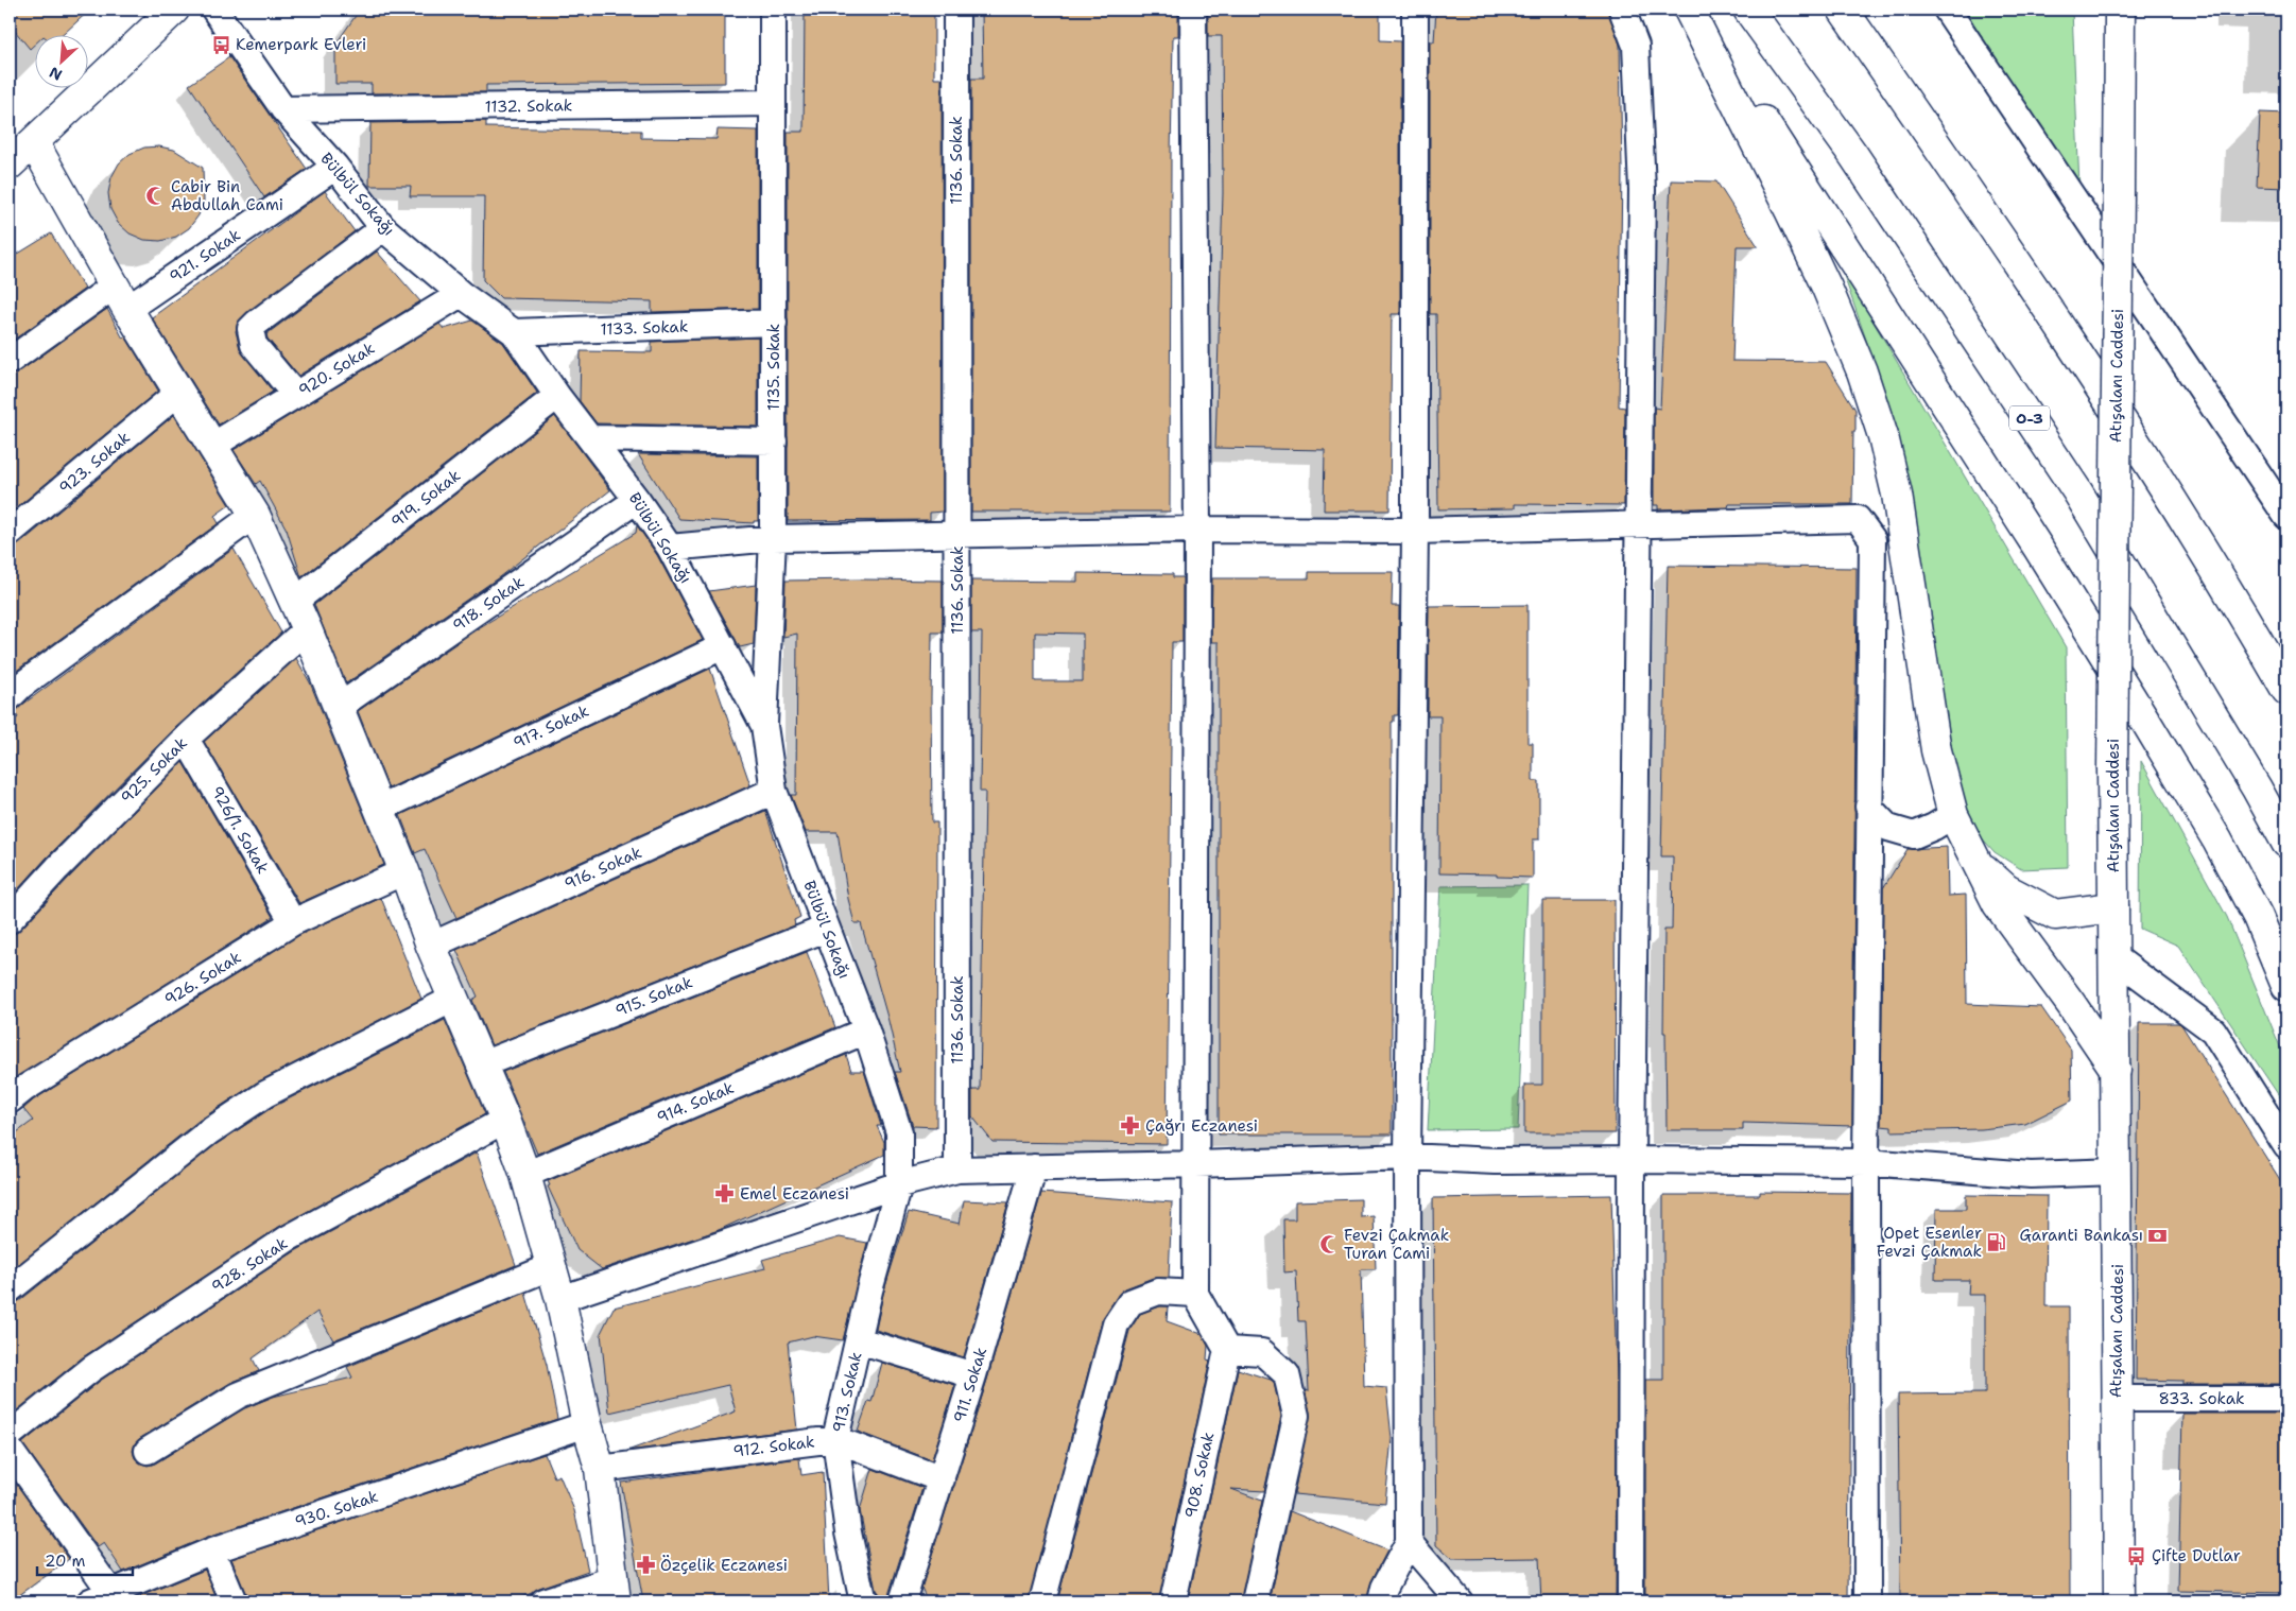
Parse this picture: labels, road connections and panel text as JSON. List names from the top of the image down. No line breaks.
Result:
{"streets":{"main road":["Atışalanı Caddesi","O-3"],"street":["1132. Sokak","1136. Sokak","Bülbül Sokağı","921. Sokak","1133. Sokak","1135. Sokak","920. Sokak","923. Sokak","919. Sokak","918. Sokak","917. Sokak","925. Sokak","926/1. Sokak","916. Sokak","926. Sokak","915. Sokak","914. Sokak","928. Sokak","911. Sokak","913. Sokak","833. Sokak","912. Sokak","908. Sokak","930. Sokak"]},"crossings":[["1132. Sokak","Bülbül Sokağı"],["1132. Sokak","1135. Sokak"],["Bülbül Sokağı","921. Sokak"],["Bülbül Sokağı","1133. Sokak"],["Bülbül Sokağı","1135. Sokak"],["Bülbül Sokağı","920. Sokak"],["Bülbül Sokağı","919. Sokak"],["Bülbül Sokağı","918. Sokak"],["Bülbül Sokağı","917. Sokak"],["Bülbül Sokağı","916. Sokak"],["Bülbül Sokağı","915. Sokak"],["Bülbül Sokağı","914. Sokak"],["Bülbül Sokağı","913. Sokak"],["1133. Sokak","1135. Sokak"],["Atışalanı Caddesi","833. Sokak"],["925. Sokak","926/1. Sokak"],["926/1. Sokak","926. Sokak"],["911. Sokak","912. Sokak"],["913. Sokak","912. Sokak"]],"places":{"bus stop":["Kemerpark Evleri","Çifte Dutlar"],"mosque":["Cabir Bin Abdullah Cami","Fevzi Çakmak Turan Cami"],"pharmacy":["Çağrı Eczanesi","Emel Eczanesi","Özçelik Eczanesi"],"bank":["Garanti Bankası"],"fuel station":["Opet Esenler Fevzi Çakmak"]},"scale_bar":"20 m","north":"bottom left"}
